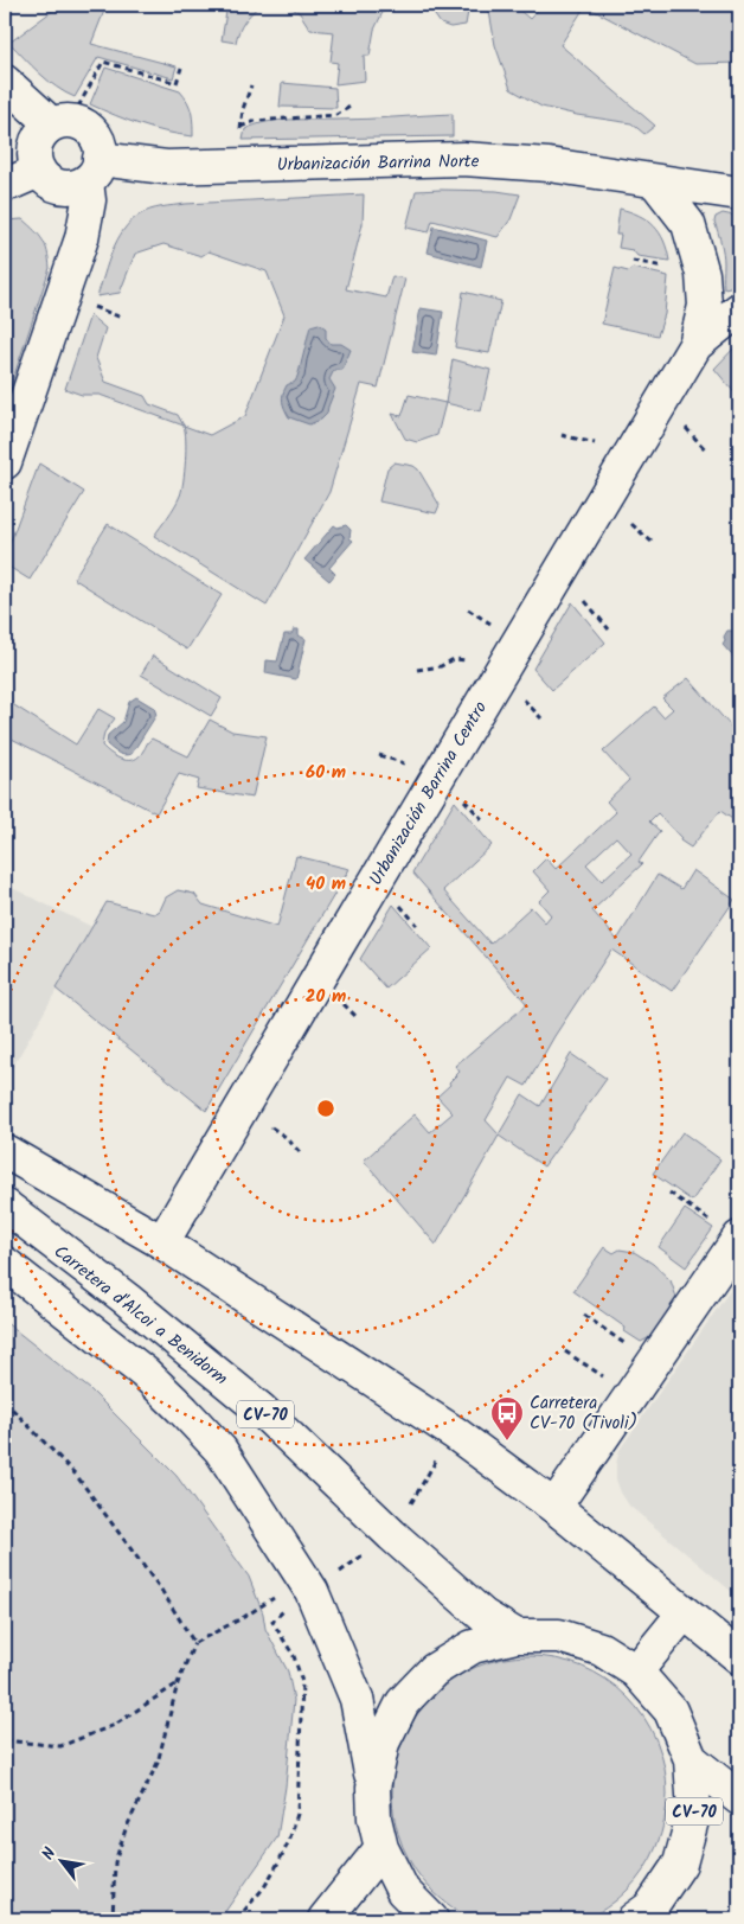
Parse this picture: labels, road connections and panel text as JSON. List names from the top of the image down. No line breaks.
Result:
{"streets":{"street":["Urbanización Barrina Norte","Urbanización Barrina Centro","Carretera d'Alcoi a Benidorm","CV-70"]},"crossings":[["Urbanización Barrina Norte","Urbanización Barrina Centro"],["Carretera d'Alcoi a Benidorm","CV-70"]],"places":{"bus stop":["Carretera CV-70 (Tivoli)"]},"north":"top left","rings":["60 m","40 m","20 m"]}
